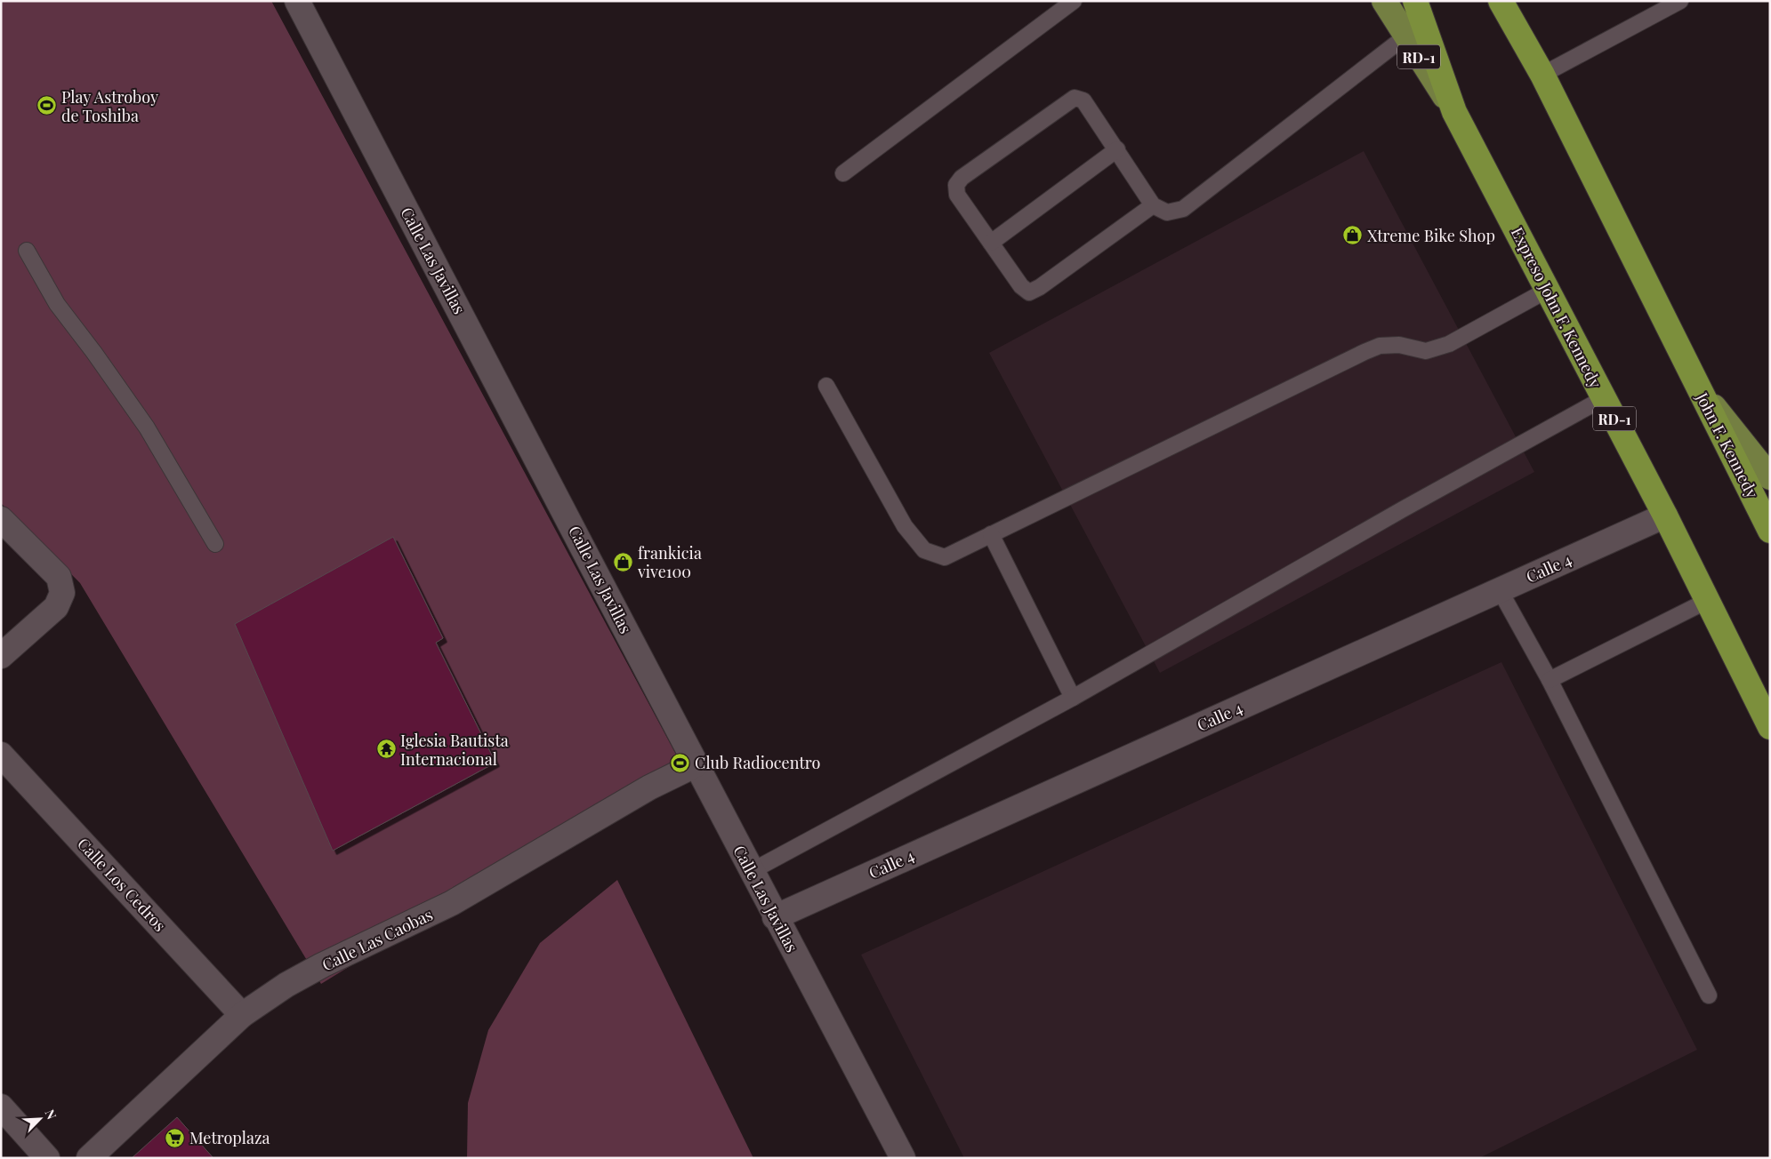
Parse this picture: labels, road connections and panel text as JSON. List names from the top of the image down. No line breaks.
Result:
{"streets":{"highway":["RD-1","Expreso John F. Kennedy","John F. Kennedy"],"street":["Calle Las Javillas","Calle 4","Calle Los Cedros","Calle Las Caobas"]},"crossings":[["RD-1","Expreso John F. Kennedy"],["Calle Las Javillas","Calle 4"],["Calle Las Javillas","Calle Las Caobas"],["Expreso John F. Kennedy","Calle 4"],["Calle Los Cedros","Calle Las Caobas"]],"places":{"sports":["Play Astroboy de Toshiba","Club Radiocentro"],"shop":["Xtreme Bike Shop","frankicia vive100"],"temple":["Iglesia Bautista Internacional"],"supermarket":["Metroplaza"]},"north":"top right"}
